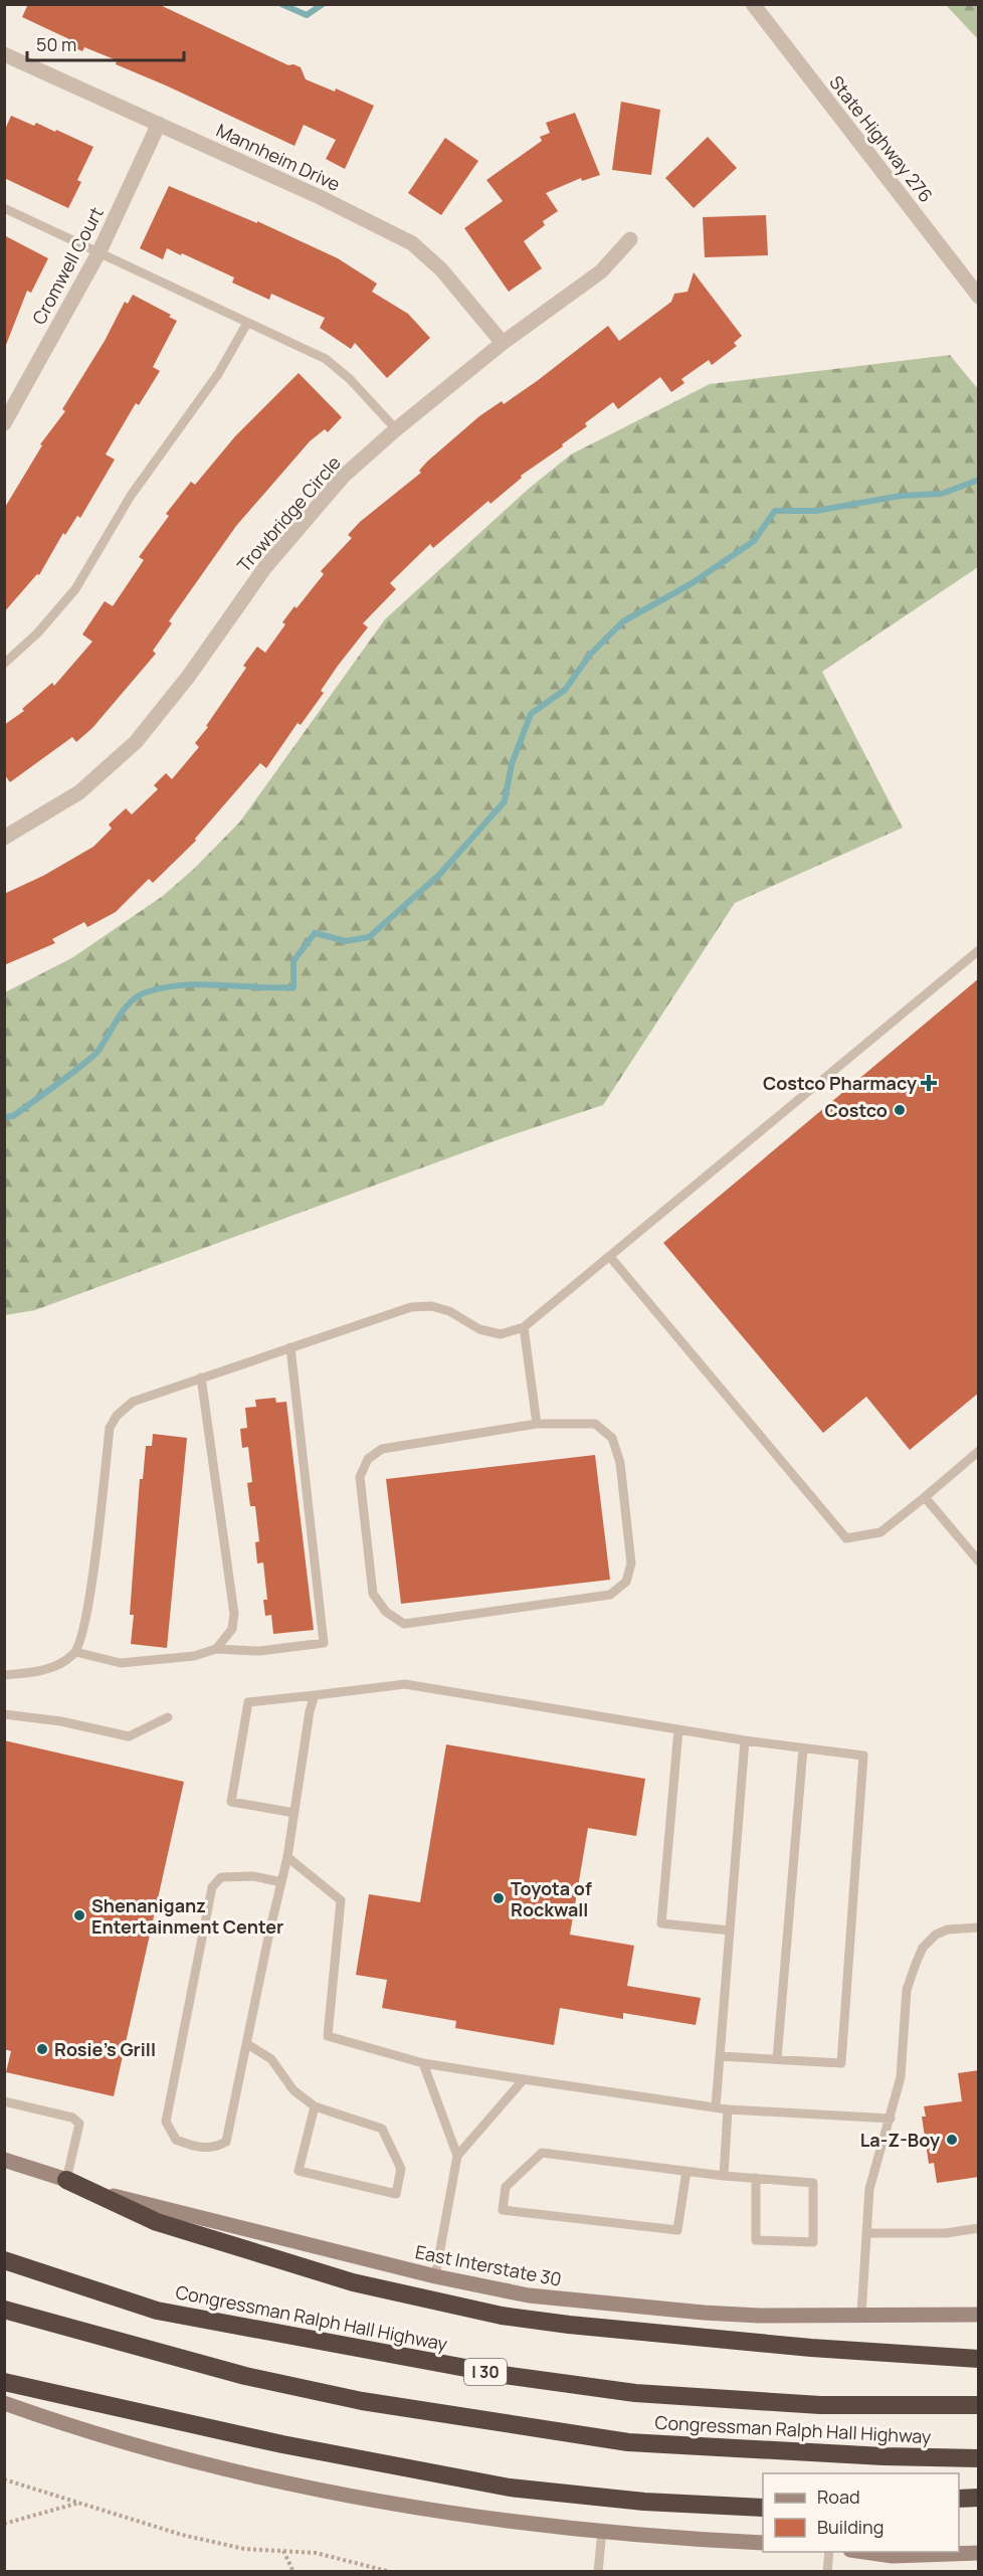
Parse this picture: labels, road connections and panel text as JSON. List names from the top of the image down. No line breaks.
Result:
{"streets":{"highway":["Congressman Ralph Hall Highway","I 30"],"main road":["East Interstate 30"],"street":["State Highway 276","Mannheim Drive","Cromwell Court","Trowbridge Circle"]},"crossings":[["Mannheim Drive","Cromwell Court"],["Mannheim Drive","Trowbridge Circle"]],"places":{"health":["Costco Pharmacy"],"other":["Costco","Toyota of Rockwall","Shenaniganz Entertainment Center","Rosie's Grill","La-Z-Boy"]},"legend":["Road","Building"],"scale_bar":"50 m"}
